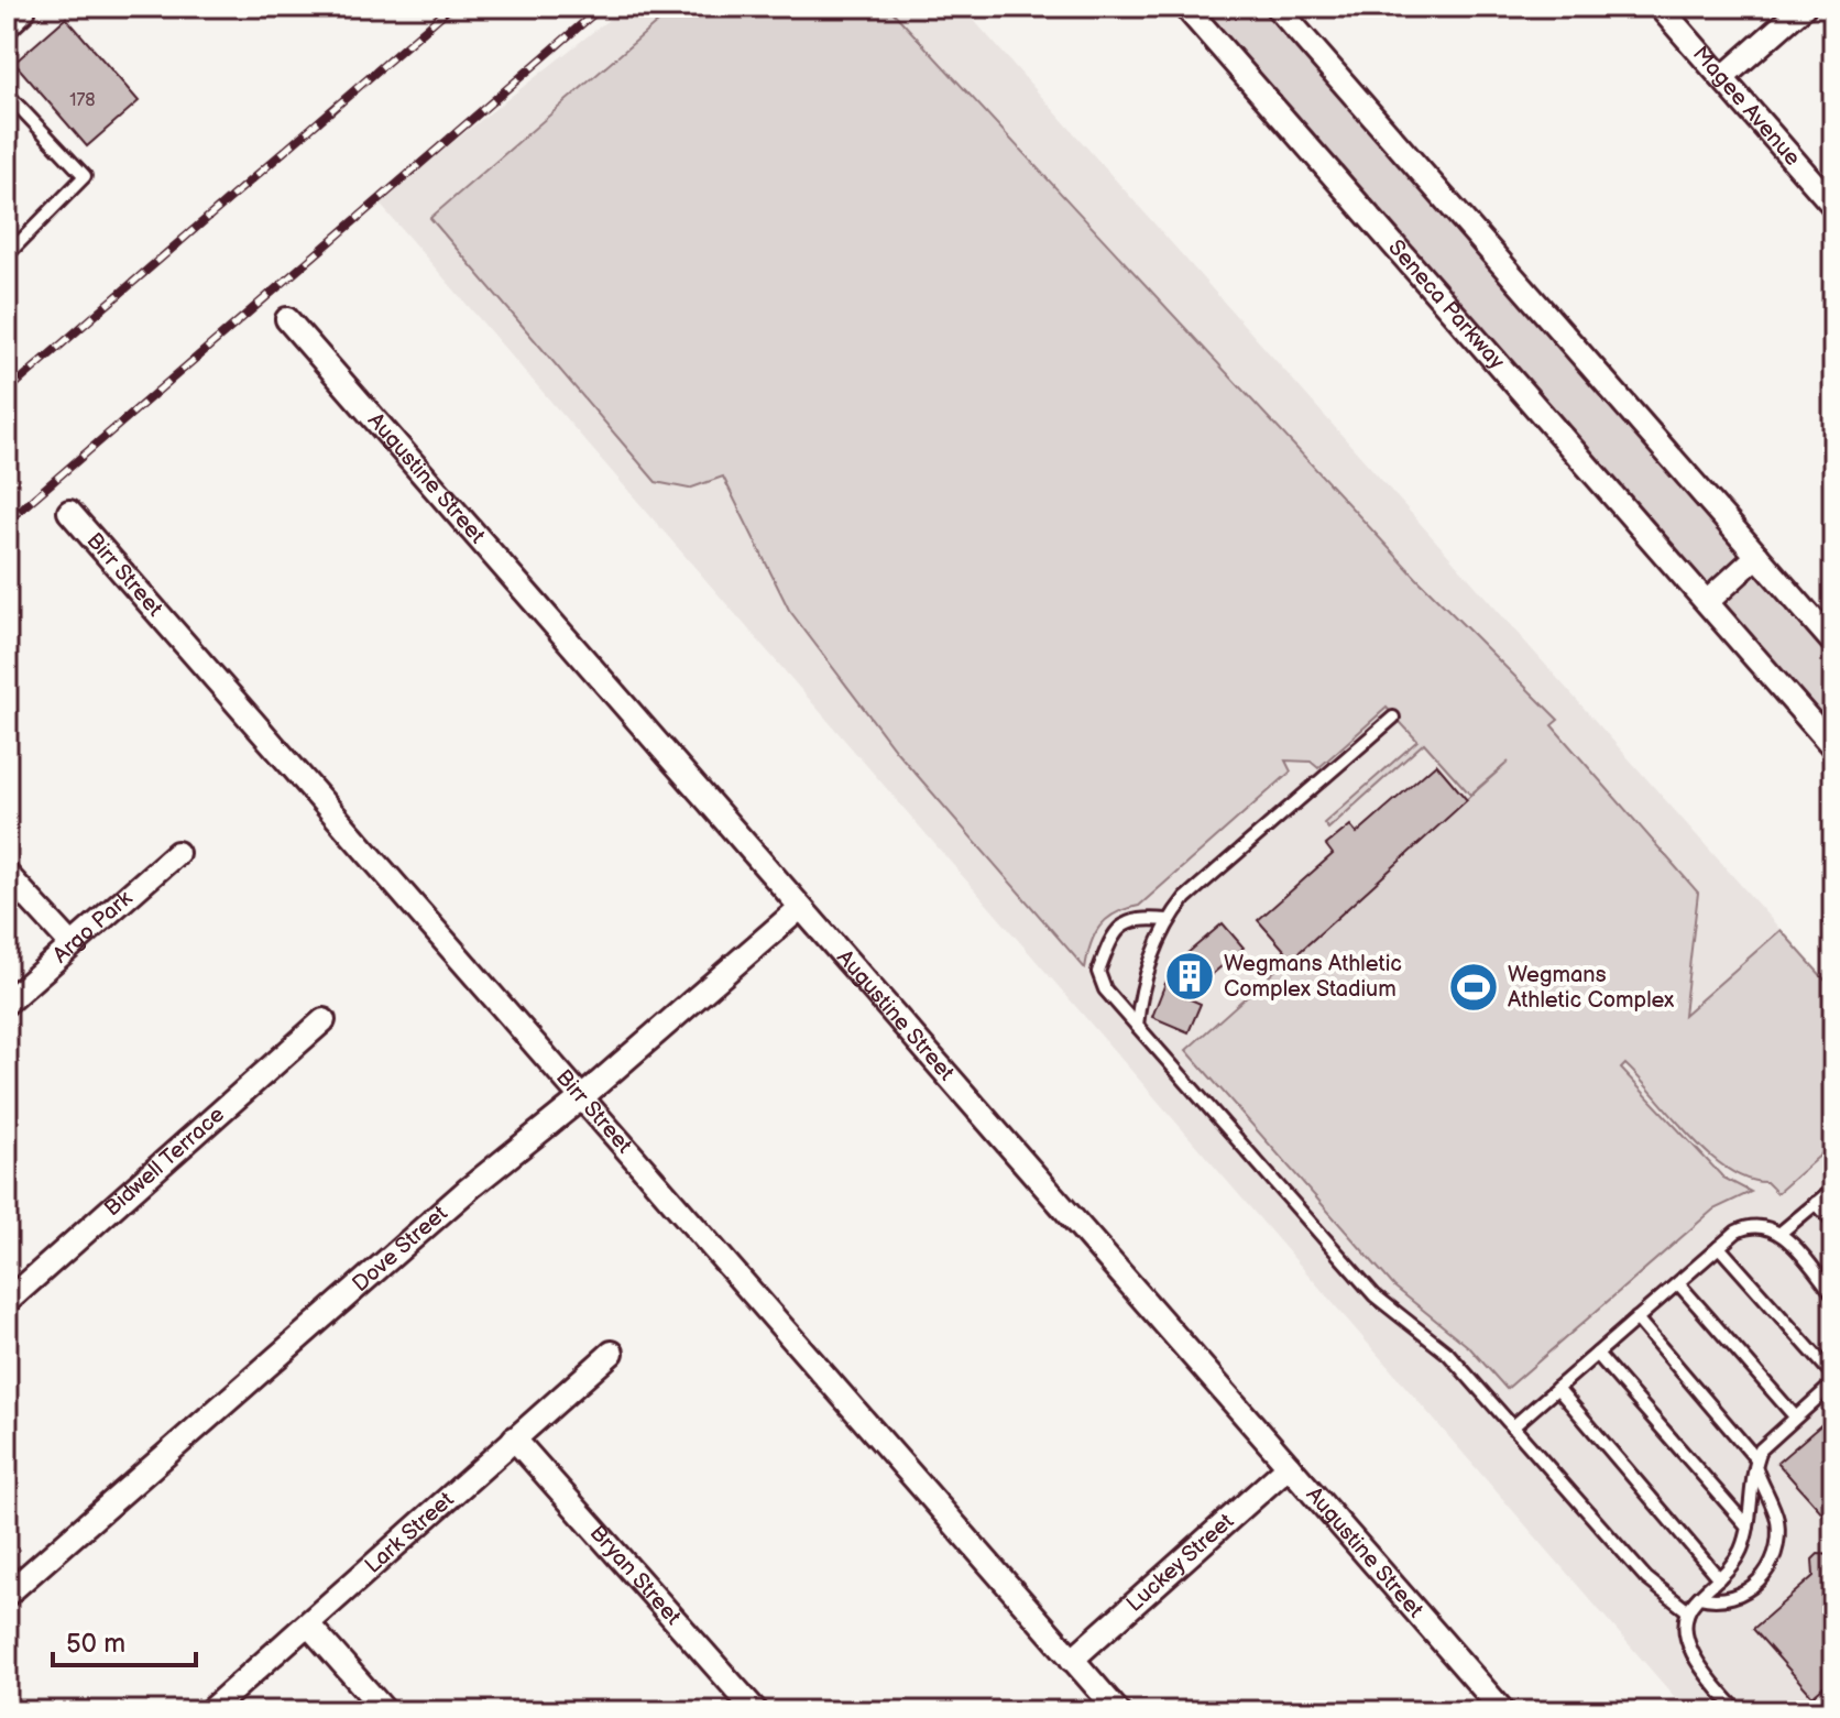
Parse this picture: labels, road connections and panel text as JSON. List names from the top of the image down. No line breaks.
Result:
{"streets":{"street":["Magee Avenue","Seneca Parkway","Augustine Street","Birr Street","Argo Park","Bidwell Terrace","Dove Street","Lark Street","Luckey Street","Bryan Street"]},"crossings":[["Augustine Street","Dove Street"],["Augustine Street","Luckey Street"],["Birr Street","Dove Street"],["Birr Street","Luckey Street"],["Lark Street","Bryan Street"]],"places":{"building":["Wegmans Athletic Complex Stadium"],"sports":["Wegmans Athletic Complex"]},"house_numbers":["178"],"scale_bar":"50 m"}
